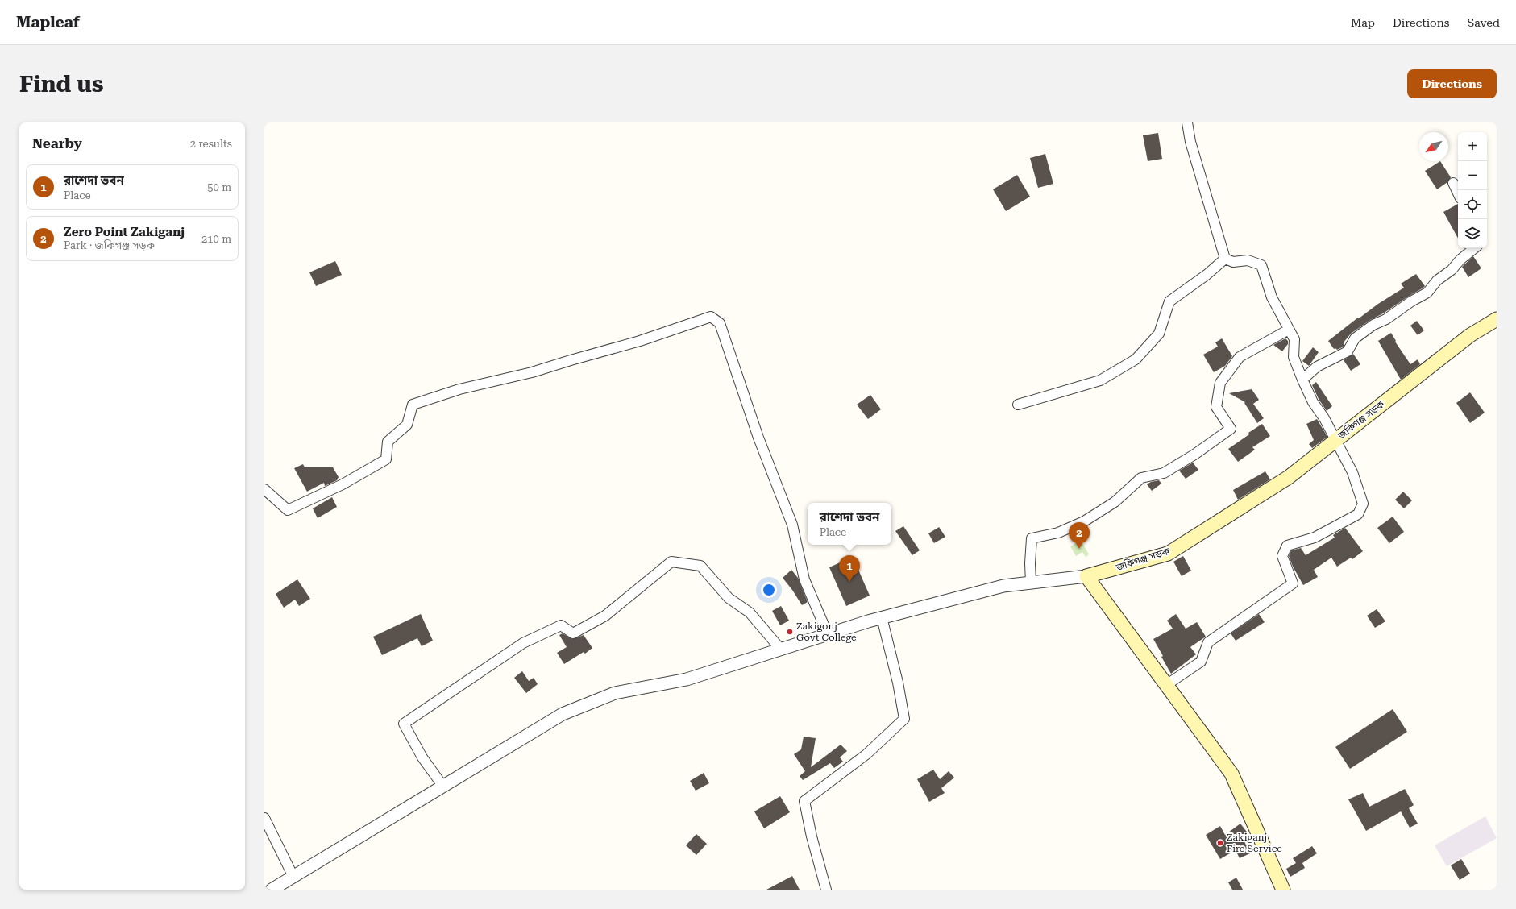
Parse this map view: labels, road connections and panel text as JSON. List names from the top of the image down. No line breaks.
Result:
{"streets":{"main road":["জকিগঞ্জ সড়ক"]},"places":["Zakigonj Govt College","Zakiganj Fire Service"],"north":"bottom left","page":{"header":"Mapleaf","nav":["Map","Directions","Saved"],"buttons":"Directions","title":"Find us","heading":["Nearby","2 results"],"map_buttons":["+","−"],"list":[{"mark":"1","name":"রাশেদা ভবন","note":"Place","value":"50 m"},{"mark":"2","name":"Zero Point Zakiganj","note":"Park · জকিগঞ্জ সড়ক","value":"210 m"}],"popup":["রাশেদা ভবন","Place"],"pins":["2","1"]}}
